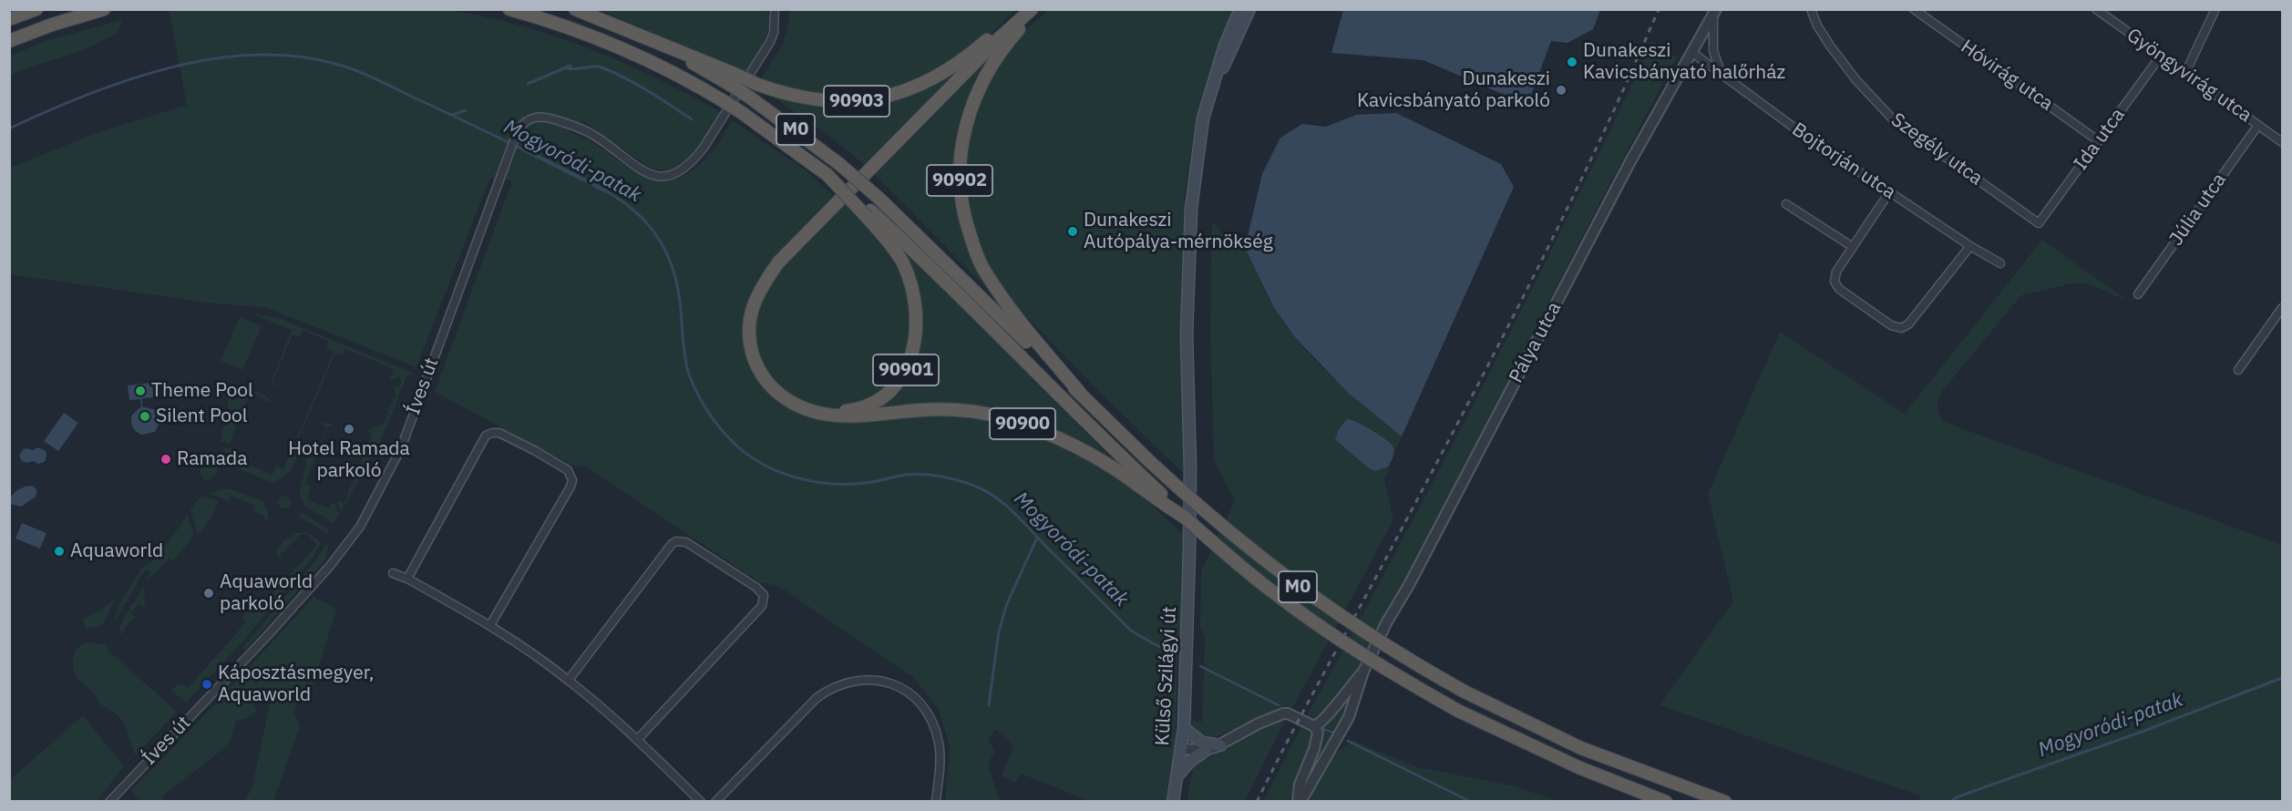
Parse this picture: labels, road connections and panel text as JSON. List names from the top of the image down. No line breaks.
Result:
{"streets":{"highway":["90903","M0","90902","90901","90900"],"main road":["Külső Szilágyi út"],"street":["Hóvirág utca","Gyöngyvirág utca","Ida utca","Szegély utca","Bojtorján utca","Júlia utca","Pálya utca","Íves út"]},"crossings":[["Hóvirág utca","Ida utca"],["Gyöngyvirág utca","Ida utca"],["Gyöngyvirág utca","Júlia utca"],["90903","M0"],["M0","90902"],["M0","90901"],["M0","90900"],["Ida utca","Szegély utca"],["Bojtorján utca","Pálya utca"],["90901","90900"]],"water":["Mogyoródi-patak"],"places":["Dunakeszi Kavicsbányató halőrház","Dunakeszi Kavicsbányató parkoló","Dunakeszi Autópálya-mérnökség","Theme Pool","Silent Pool","Hotel Ramada parkoló","Ramada","Aquaworld","Aquaworld parkoló","Káposztásmegyer, Aquaworld"]}
